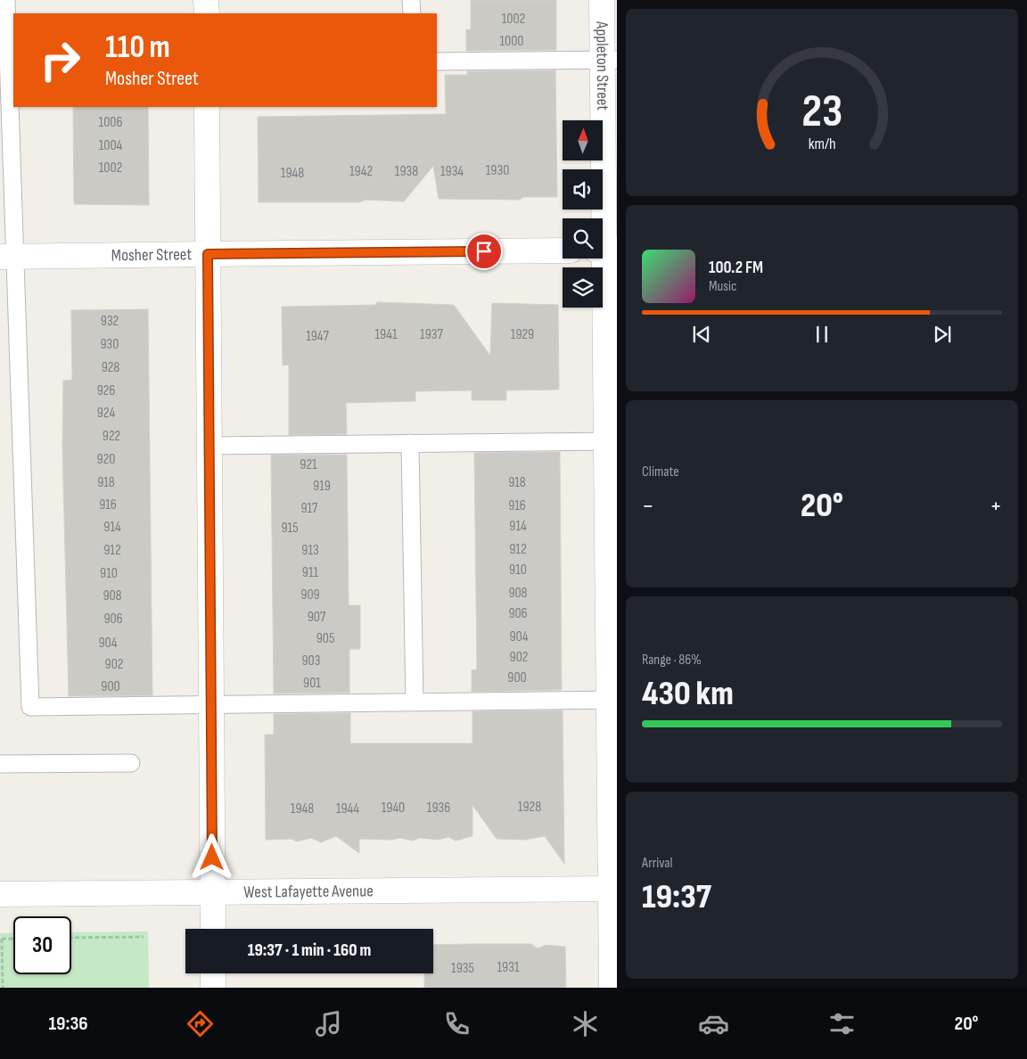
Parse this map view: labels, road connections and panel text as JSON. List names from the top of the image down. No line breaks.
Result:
{"streets":{"street":["Appleton Street","Mosher Street","West Lafayette Avenue"]},"crossings":[["Appleton Street","West Lafayette Avenue"]],"house_numbers":["1002","1000","1006","1004","1002","1930","1942","1938","1934","1948","932","1941","1937","1929","1947","930","928","926","924","922","920","921","918","918","919","916","916","917","914","914","915","912","912","913","910","911","910","908","909","908","906","907","906","904","905","904","902","903","902","900","901","900","1928","1940","1936","1948","1944","1931","1935"],"north":"top","page":{"turn":["110 m","Mosher Street"],"song":["100.2 FM","Music"],"tile":["Climate",["Range · 86%","430 km"],["Arrival","19:37"]],"heat":["−","20°","+"],"limit":"30","trip":"19:37 · 1 min · 160 m","tabs":["19:36","20°"],"gauge":["23","km/h"]}}
